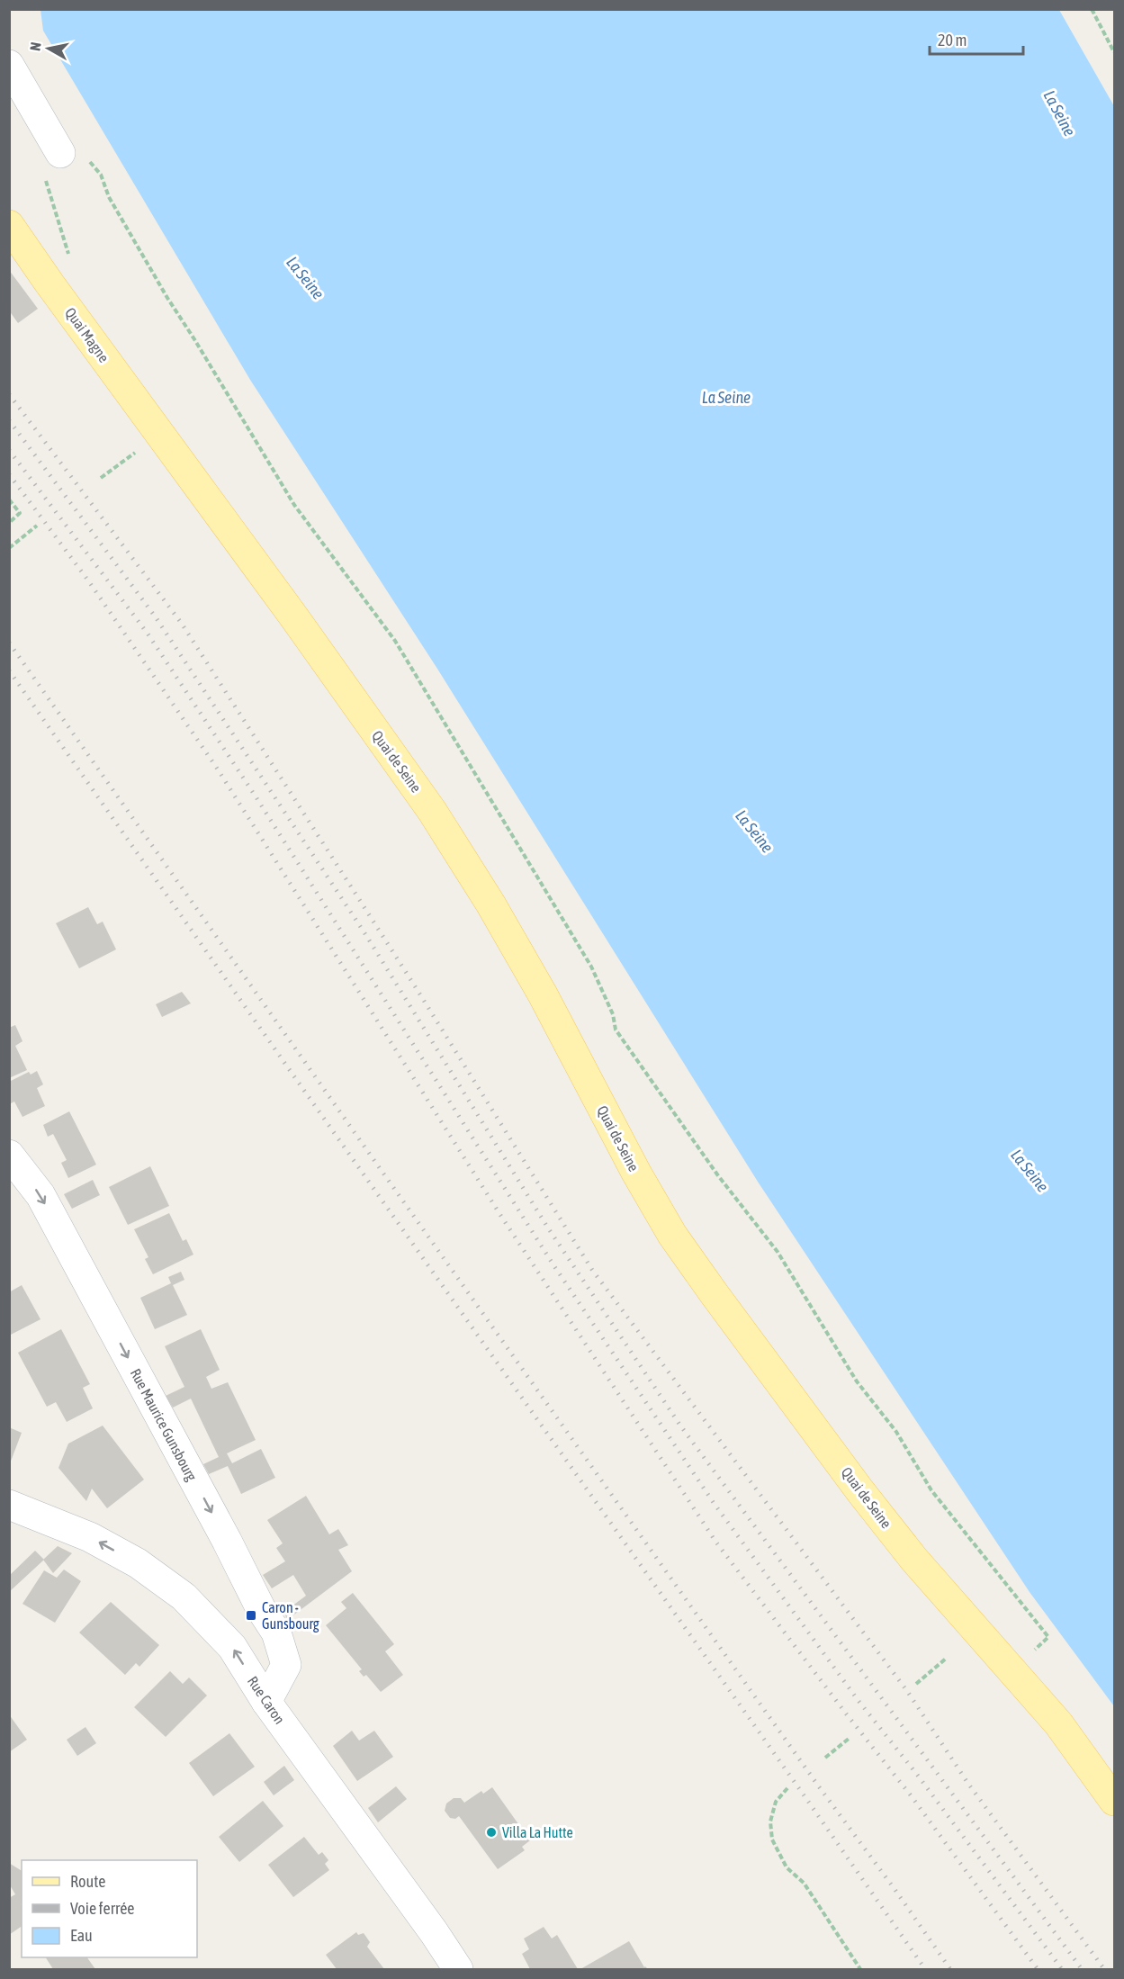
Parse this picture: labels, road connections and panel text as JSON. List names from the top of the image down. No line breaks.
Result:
{"streets":{"main road":["Quai Magne","Quai de Seine"],"street":["Rue Maurice Gunsbourg","Rue Caron"]},"crossings":[["Quai Magne","Quai de Seine"],["Rue Maurice Gunsbourg","Rue Caron"]],"one_way":["Rue Maurice Gunsbourg","Rue Caron"],"water":["La Seine"],"places":{"transit":["Caron - Gunsbourg"],"other":["Villa La Hutte"]},"legend":["Route","Voie ferrée","Eau"],"scale_bar":"20 m","north":"left"}
